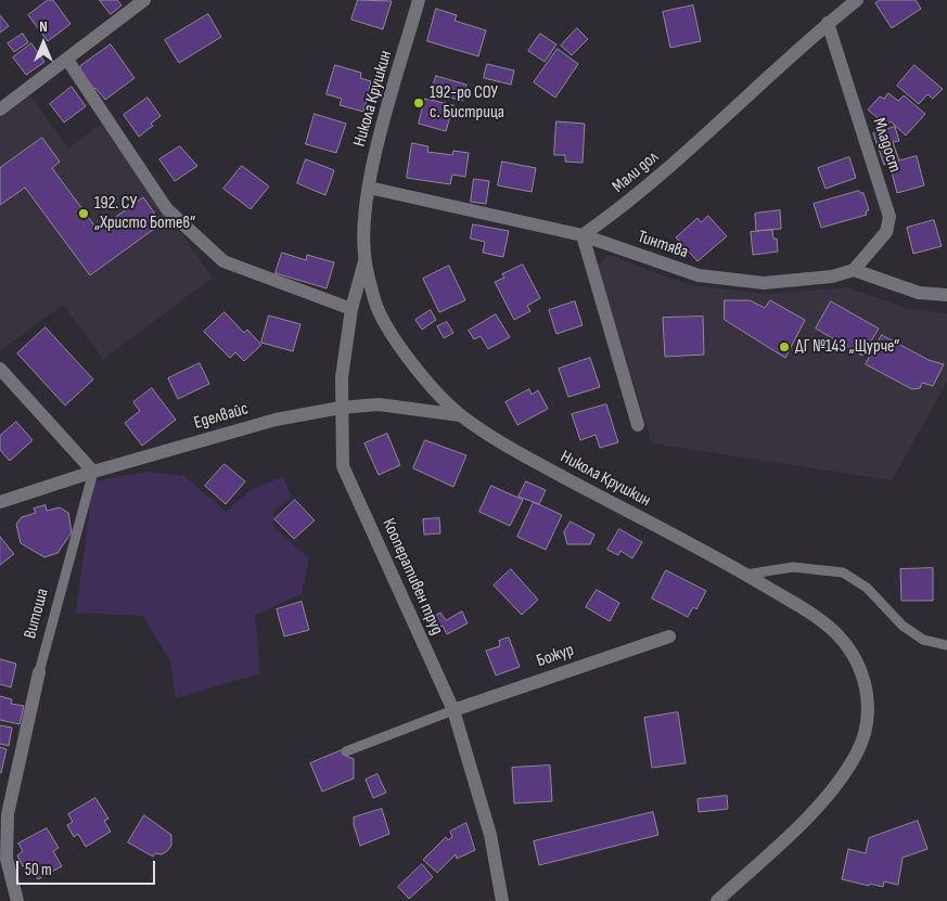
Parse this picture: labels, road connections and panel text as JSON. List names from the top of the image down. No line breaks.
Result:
{"streets":{"street":["Никола Крушкин","Младост","Мали дол","Тинтява","Еделвайс","Кооперативен труд","Витоша","Божур"]},"crossings":[["Никола Крушкин","Тинтява"],["Никола Крушкин","Еделвайс"],["Никола Крушкин","Кооперативен труд"],["Младост","Мали дол"],["Младост","Тинтява"],["Мали дол","Тинтява"],["Еделвайс","Кооперативен труд"],["Еделвайс","Витоша"],["Кооперативен труд","Божур"]],"places":["192-ро СОУ с. Бистрица","192. СУ „Христо Ботев“","ДГ №143 „Щурче“"],"scale_bar":"50 m","north":"top"}
